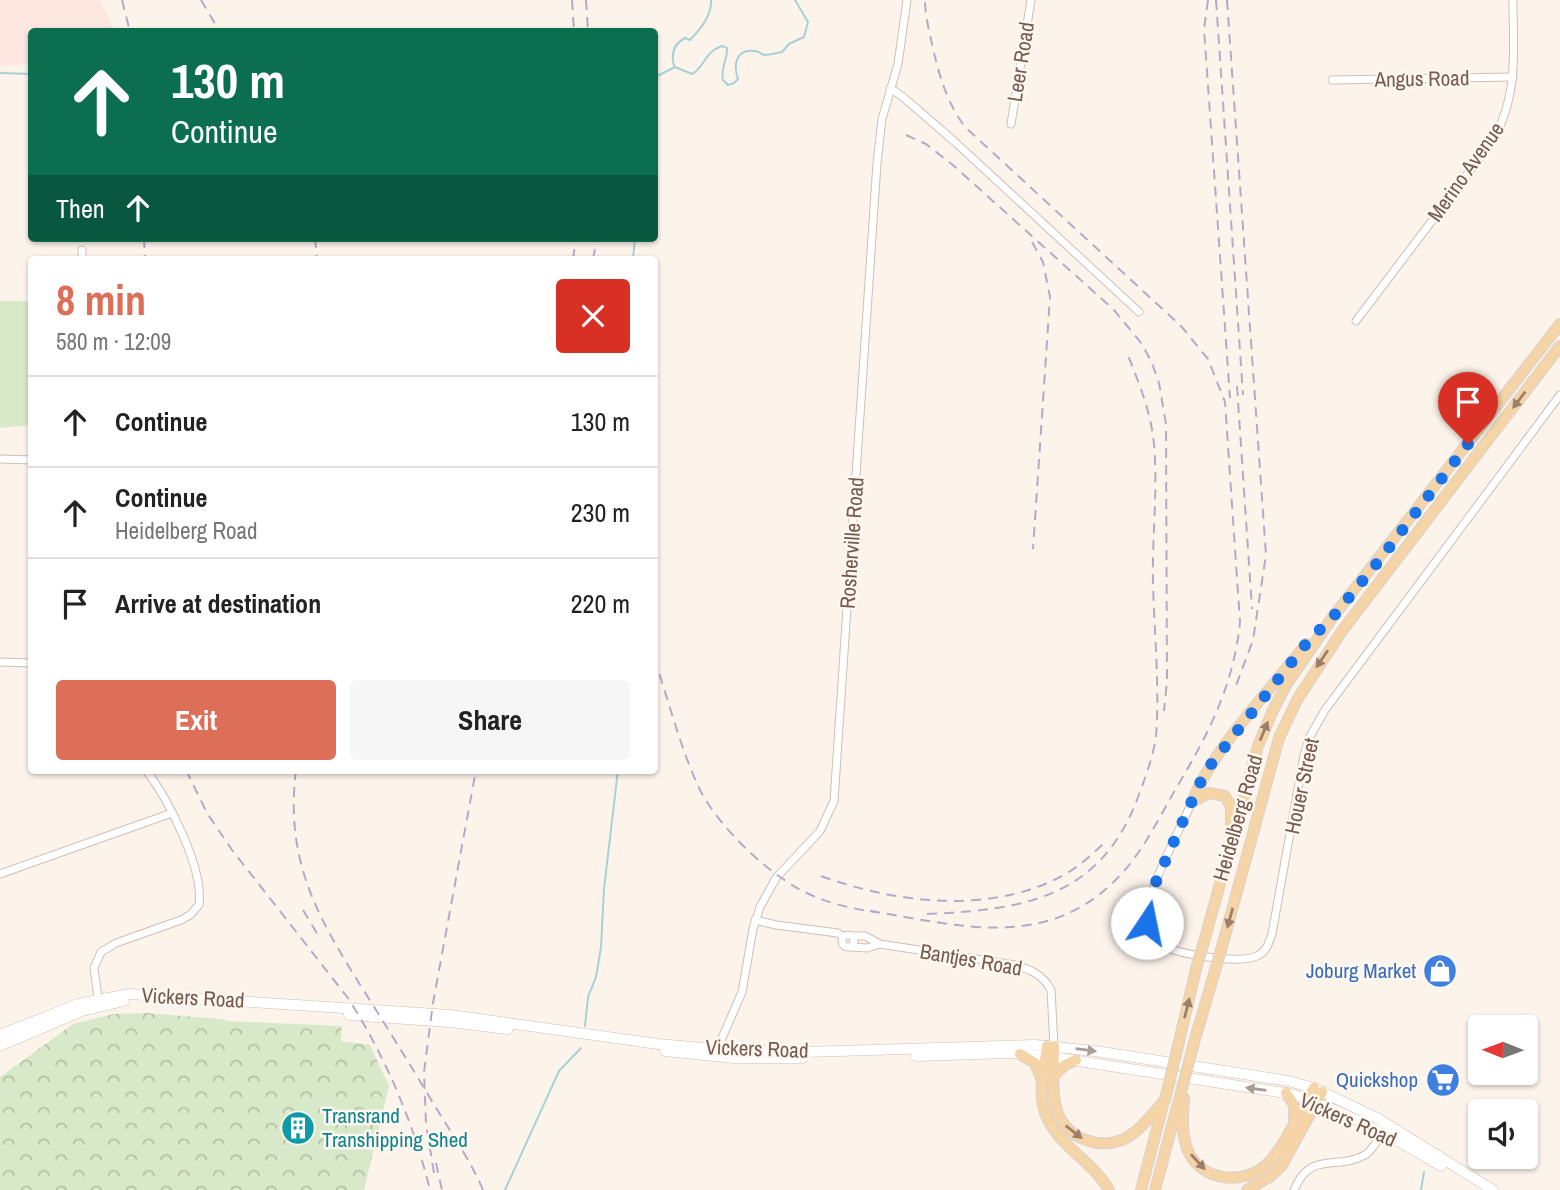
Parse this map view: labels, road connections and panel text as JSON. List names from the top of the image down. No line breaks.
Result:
{"streets":{"main road":["Heidelberg Road","Vickers Road"],"street":["Leer Road","Angus Road","Merino Avenue","Rosherville Road","Houer Street","Bantjes Road"]},"crossings":[["Angus Road","Merino Avenue"],["Rosherville Road","Vickers Road"],["Bantjes Road","Vickers Road"]],"places":{"shop":["Joburg Market"],"supermarket":["Quickshop"],"building":["Transrand Transhipping Shed"]},"north":"left","page":{"turn":["130 m","Continue"],"then":"Then","heading":["8 min","580 m · 12:09"],"list":[{"name":"Continue","value":"130 m"},{"name":"Continue","note":"Heidelberg Road","value":"230 m"},{"name":"Arrive at destination","value":"220 m"}],"buttons":["Exit","Share"]}}
